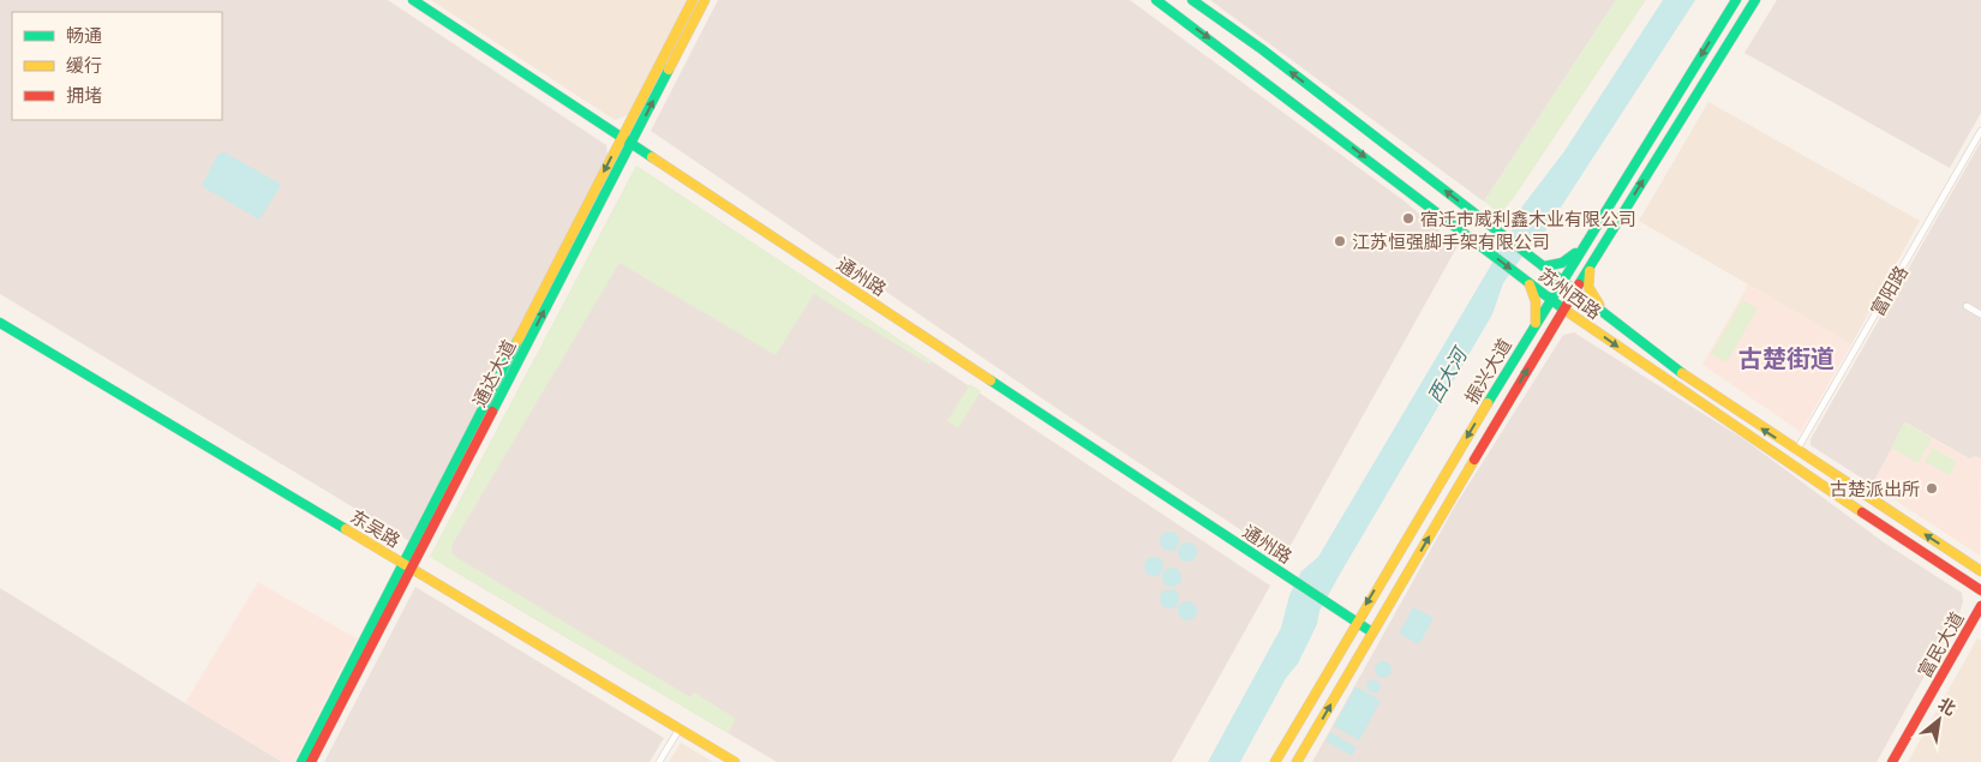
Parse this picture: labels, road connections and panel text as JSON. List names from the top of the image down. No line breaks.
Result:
{"streets":{"main road":["通州路","苏州西路","振兴大道","通达大道","东吴路","富民大道"],"street":["富阳路"]},"crossings":[["通州路","振兴大道"],["通州路","通达大道"],["富阳路","苏州西路"],["苏州西路","振兴大道"],["通达大道","东吴路"]],"districts":["古楚街道"],"water":["西大河"],"places":["宿迁市威利鑫木业有限公司","江苏恒强脚手架有限公司","古楚派出所"],"legend":["畅通","缓行","拥堵"],"north":"top right"}
